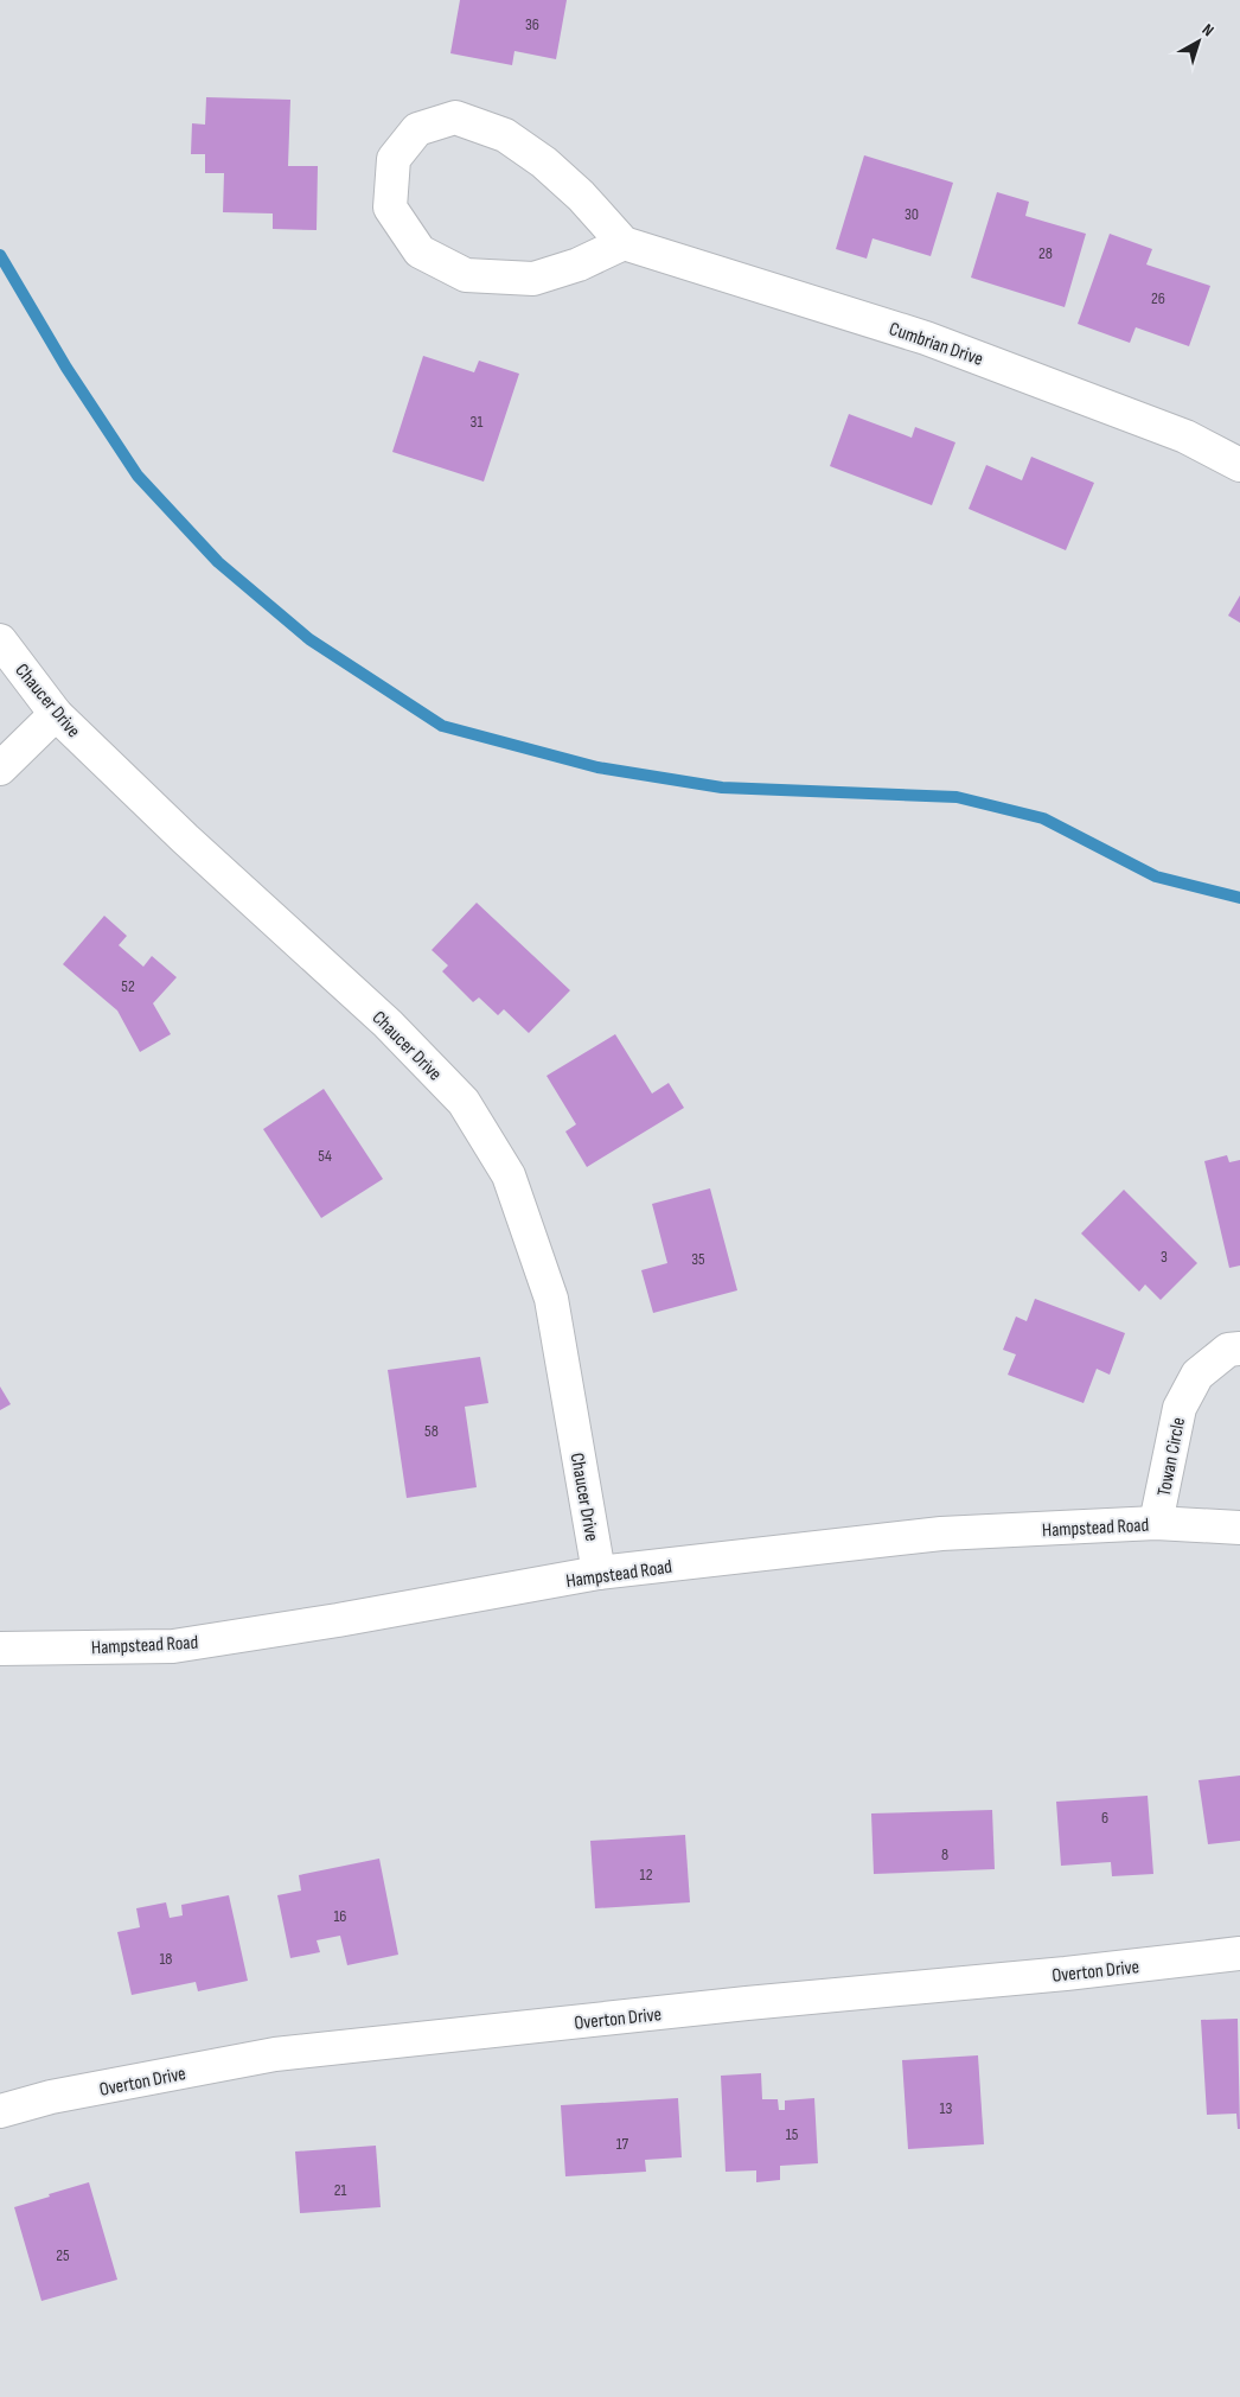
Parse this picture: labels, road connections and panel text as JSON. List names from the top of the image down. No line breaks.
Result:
{"streets":{"street":["Cumbrian Drive","Chaucer Drive","Towan Circle","Hampstead Road","Overton Drive"]},"crossings":[["Chaucer Drive","Hampstead Road"],["Towan Circle","Hampstead Road"]],"house_numbers":["36","30","28","26","31","52","54","3","35","58","6","8","12","16","18","13","15","17","21","25"],"north":"top right"}
